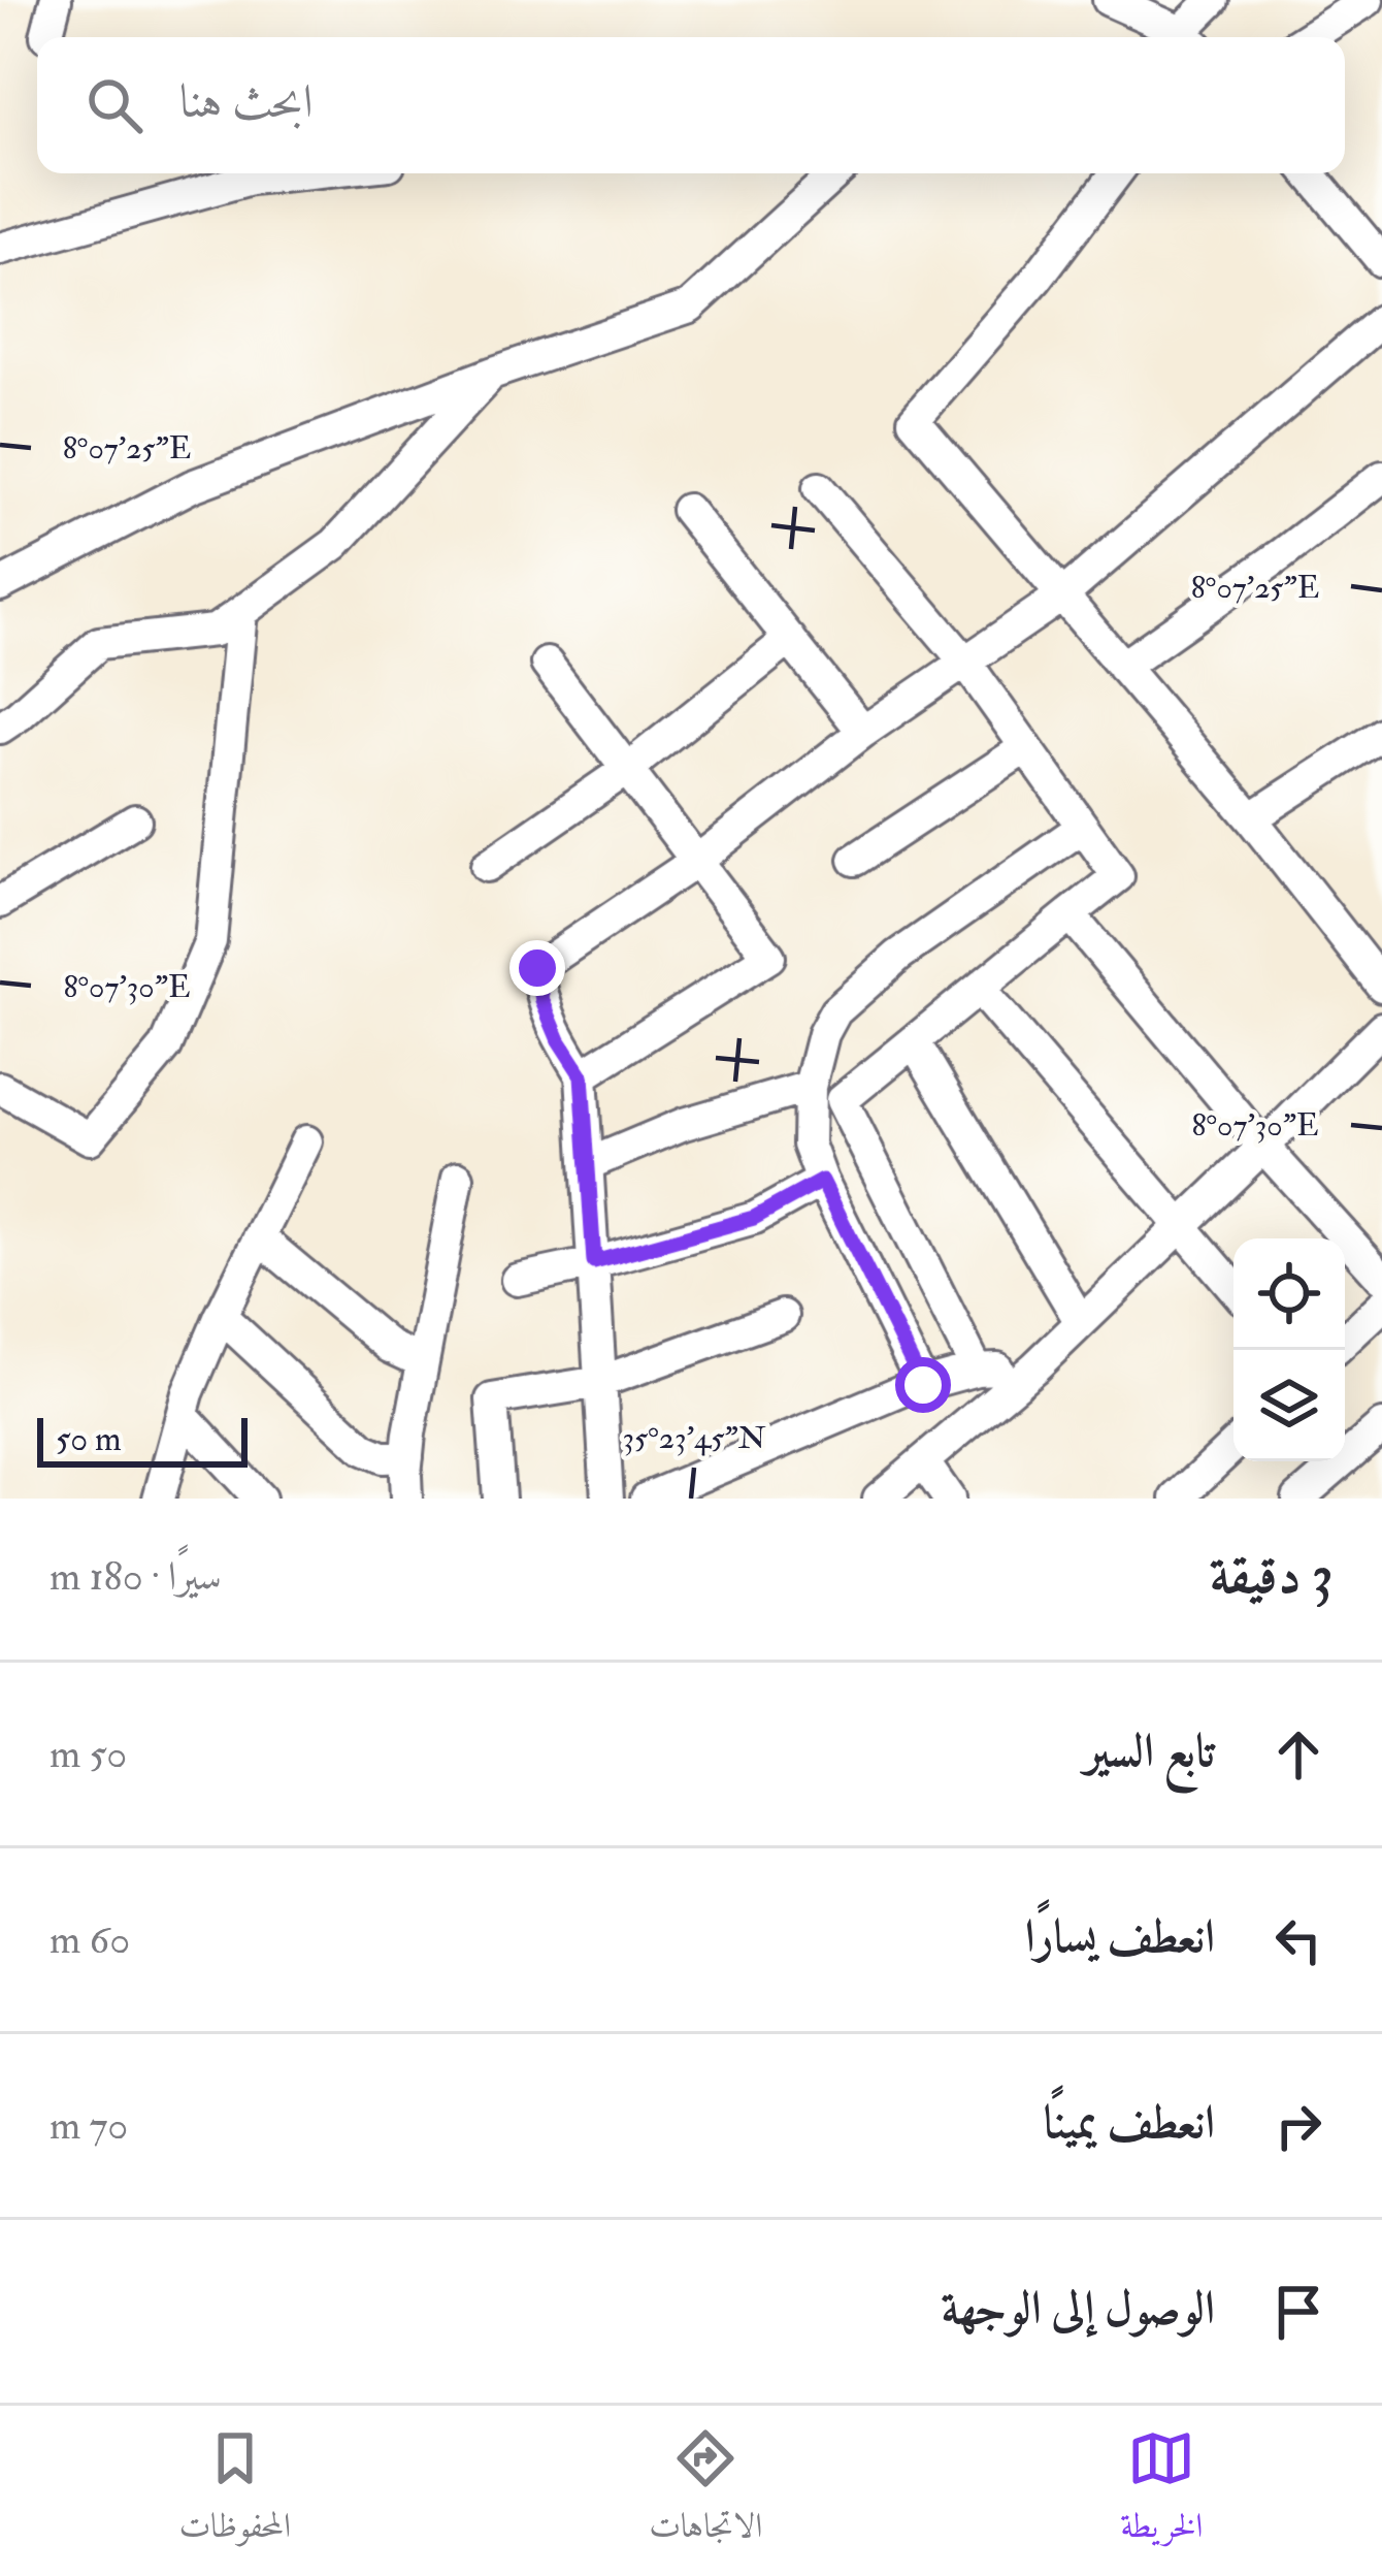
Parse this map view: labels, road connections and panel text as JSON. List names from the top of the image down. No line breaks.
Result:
{"scale_bar":"50 m","page":{"search":"ابحث هنا","scale":"50 m","heading":["3 دقيقة","سيرًا · 180 m"],"list":[["تابع السير","50 m"],["انعطف يسارًا","60 m"],["انعطف يمينًا","70 m"],"الوصول إلى الوجهة"],"nav":["الخريطة","الاتجاهات","المحفوظات"]},"coordinates":["8°07'25\"E","8°07'30\"E","35°23'45\"N"]}
